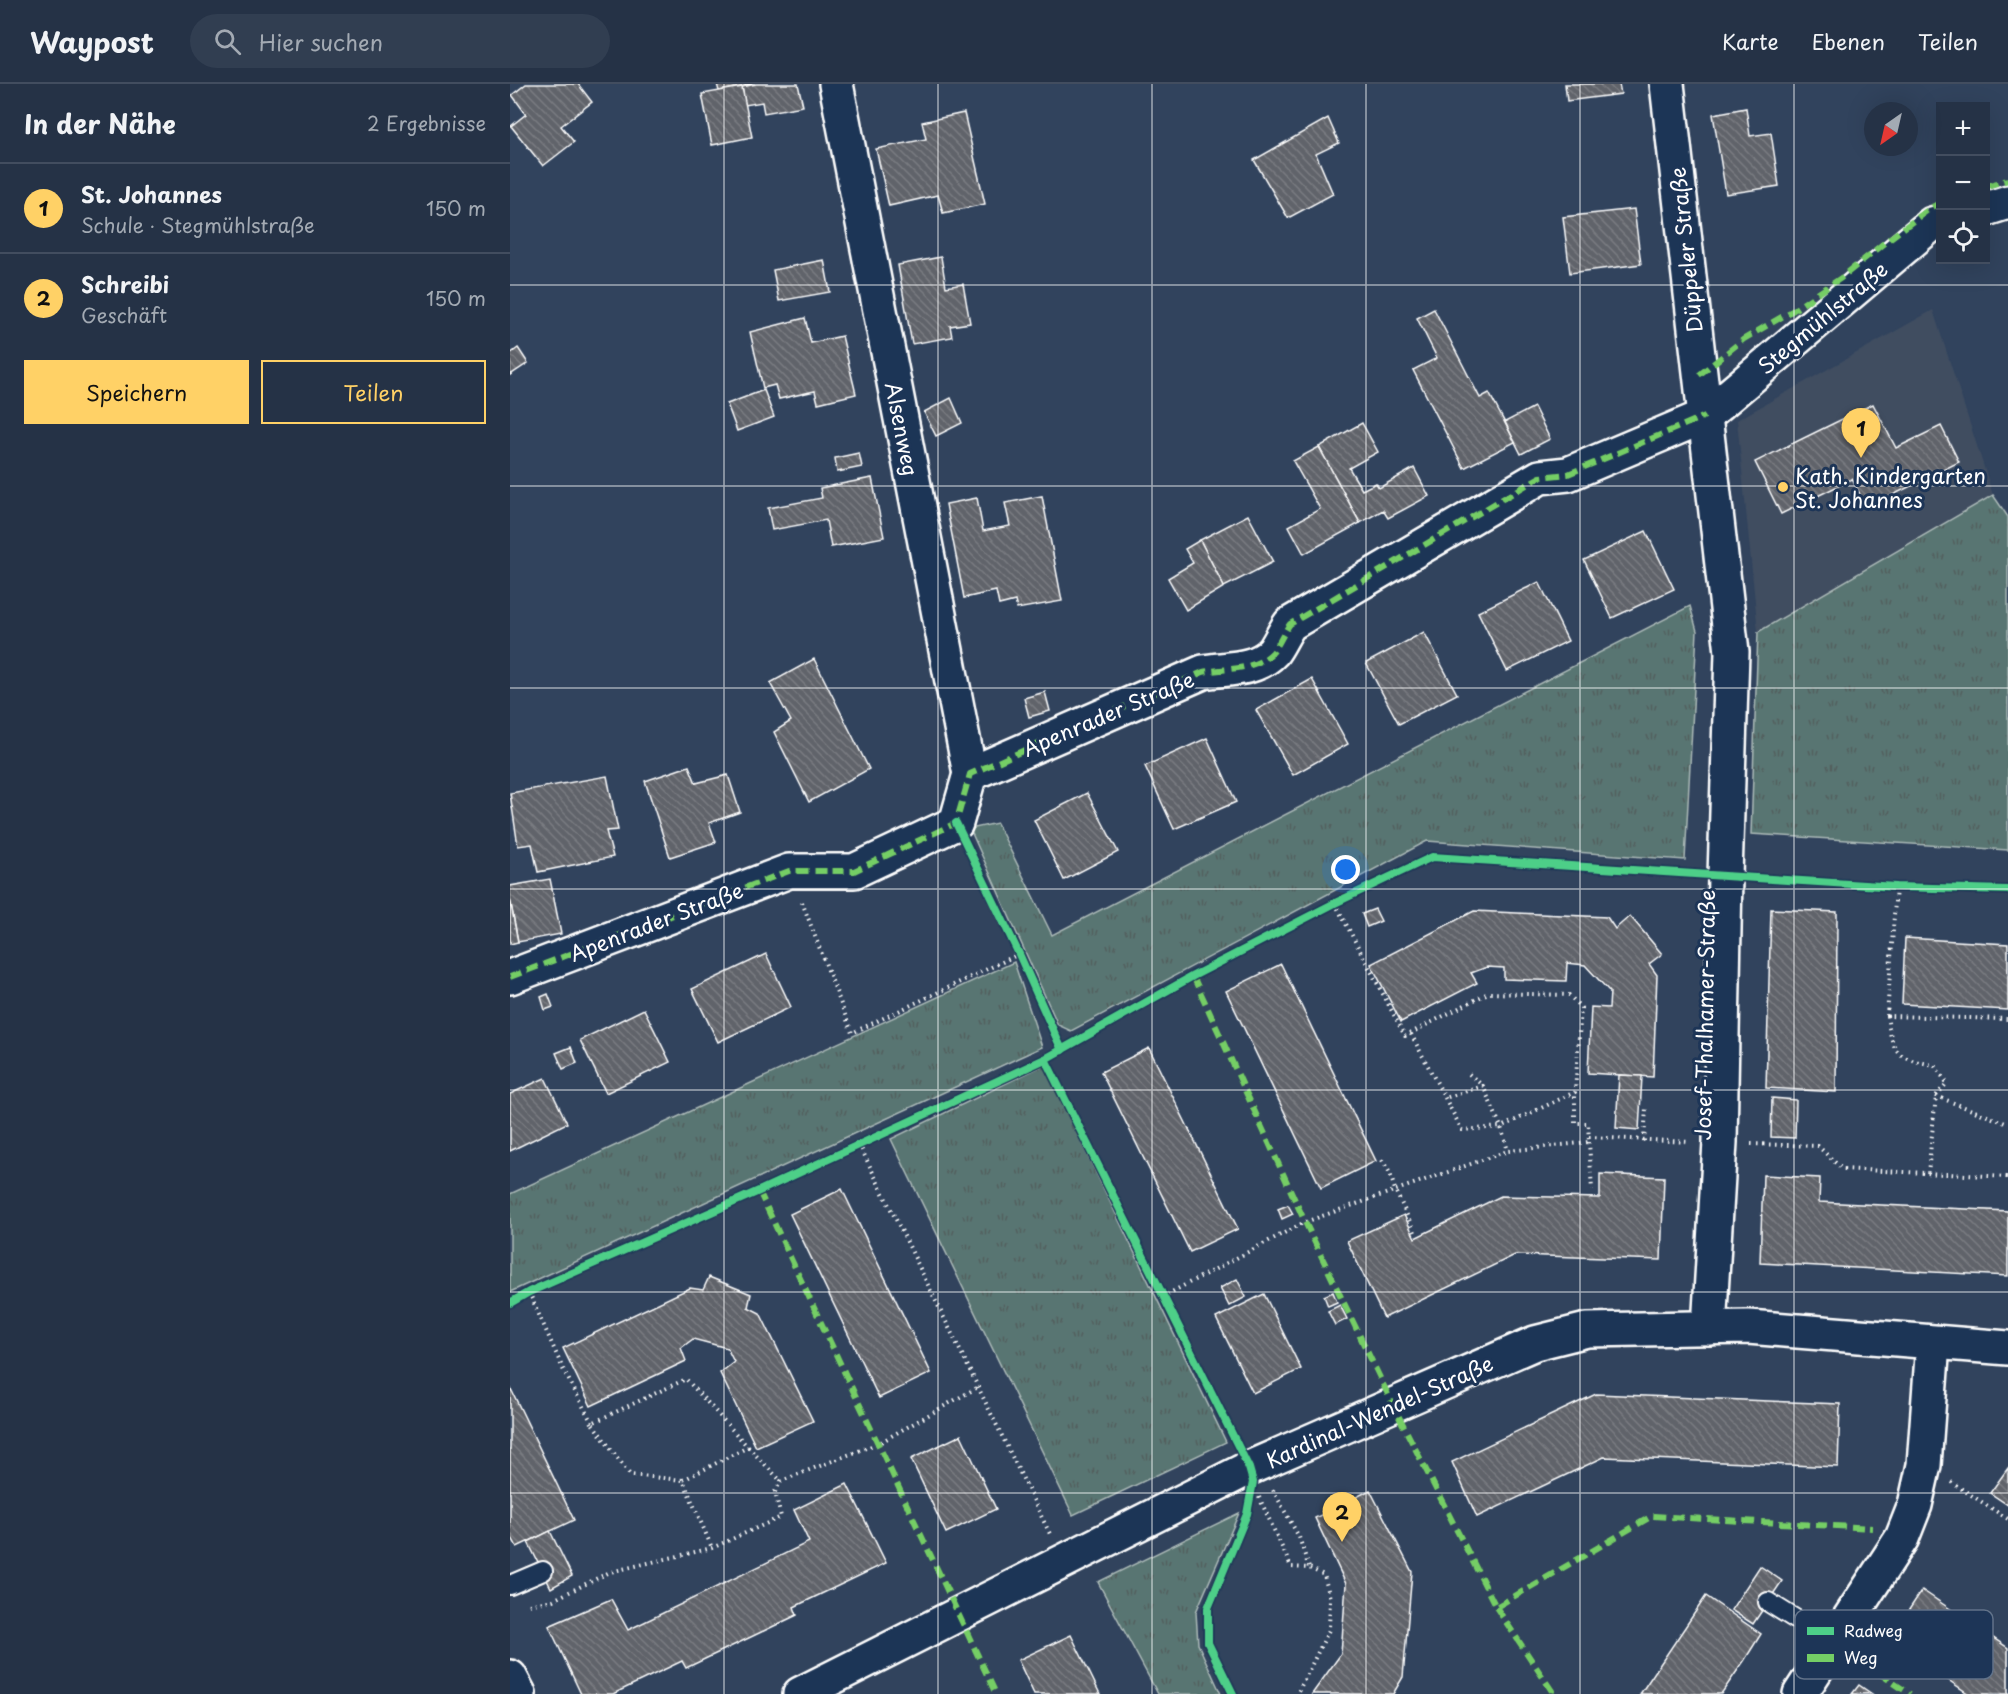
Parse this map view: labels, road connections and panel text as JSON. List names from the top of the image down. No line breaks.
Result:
{"streets":{"street":["Düppeler Straße","Stegmühlstraße","Alsenweg","Apenrader Straße","Josef-Thalhamer-Straße","Kardinal-Wendel-Straße"]},"crossings":[["Düppeler Straße","Stegmühlstraße"],["Düppeler Straße","Apenrader Straße"],["Düppeler Straße","Josef-Thalhamer-Straße"],["Stegmühlstraße","Apenrader Straße"],["Stegmühlstraße","Josef-Thalhamer-Straße"],["Alsenweg","Apenrader Straße"],["Apenrader Straße","Josef-Thalhamer-Straße"],["Josef-Thalhamer-Straße","Kardinal-Wendel-Straße"]],"places":["Kath. Kindergarten St. Johannes"],"legend":["Radweg","Weg"],"north":"bottom left","page":{"header":"Waypost","search":"Hier suchen","nav":["Karte","Ebenen","Teilen"],"heading":["In der Nähe","2 Ergebnisse"],"map_buttons":["+","−"],"list":[{"mark":"1","name":"St. Johannes","note":"Schule · Stegmühlstraße","value":"150 m"},{"mark":"2","name":"Schreibi","note":"Geschäft","value":"150 m"}],"buttons":["Speichern","Teilen"],"pins":["1","2"]}}
